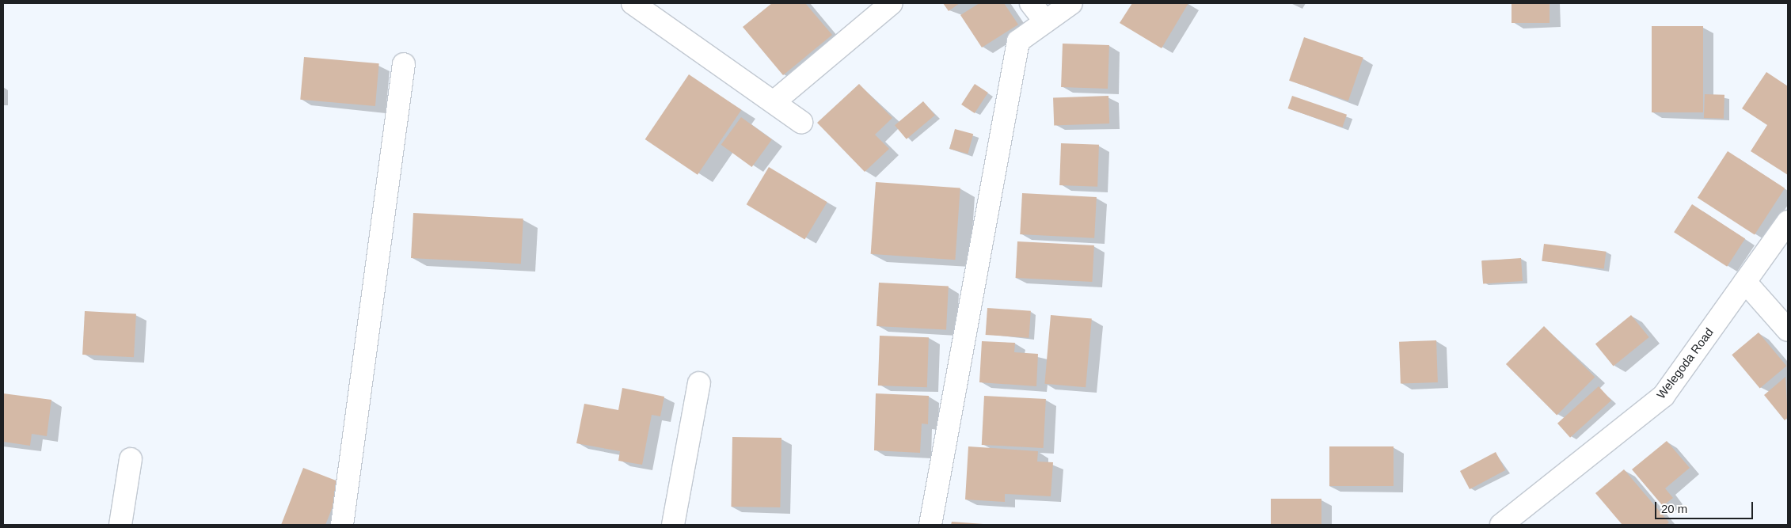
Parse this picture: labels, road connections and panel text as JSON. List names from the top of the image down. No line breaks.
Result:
{"streets":{"street":["Welegoda Road"]},"scale_bar":"20 m"}
